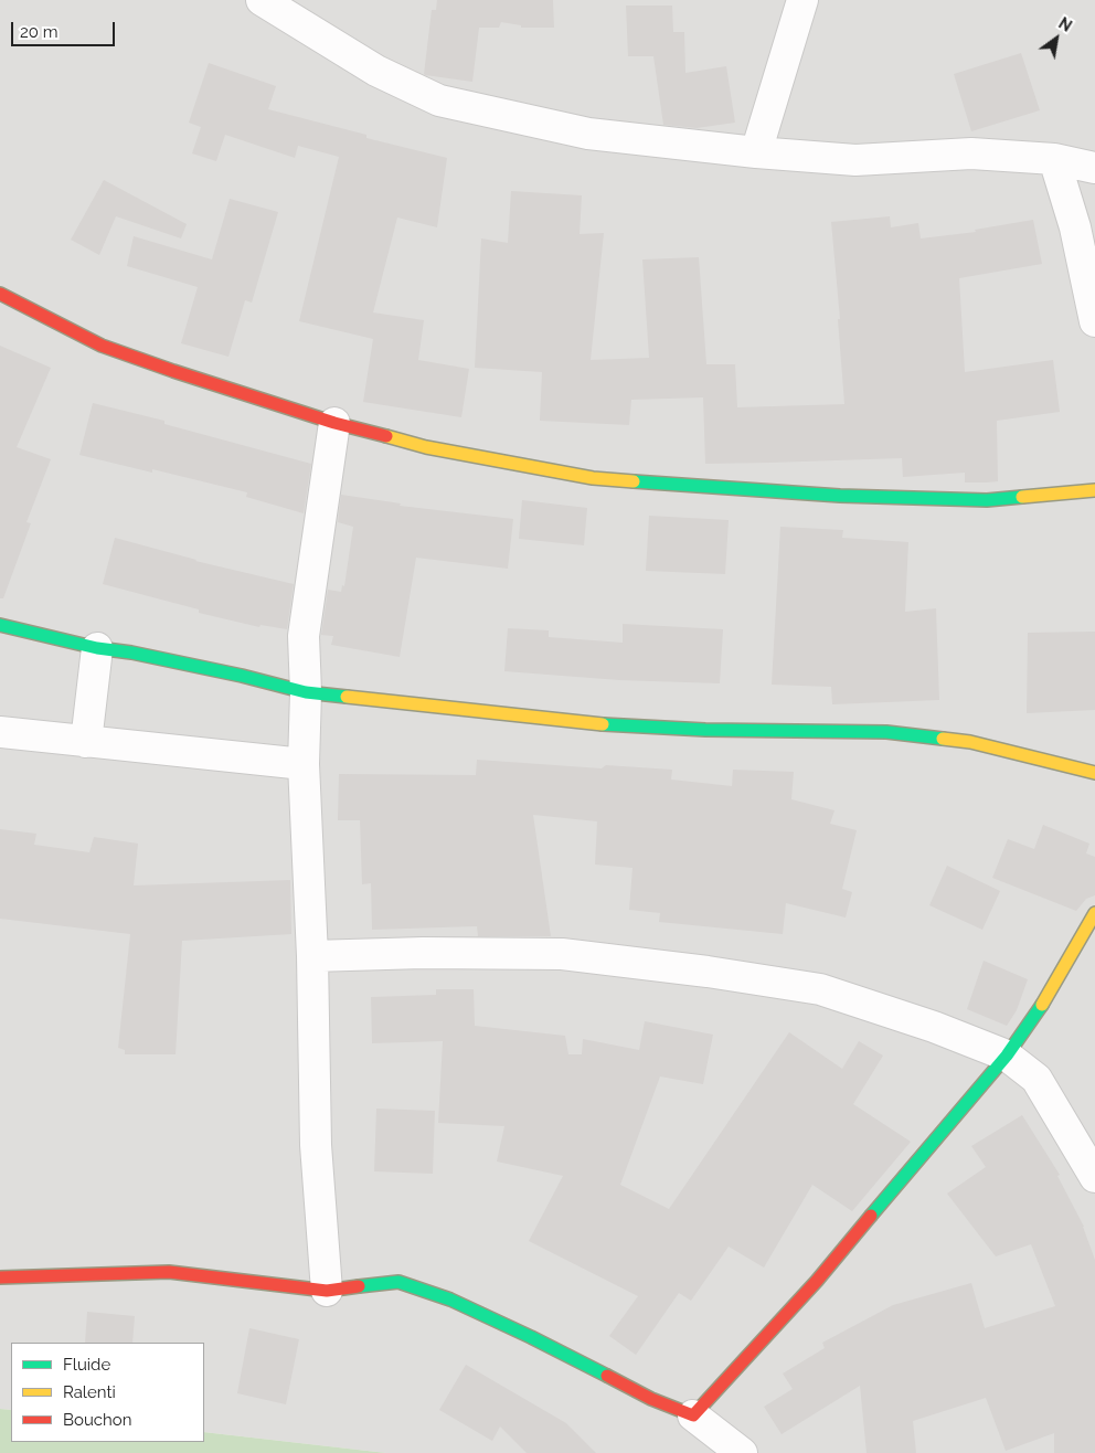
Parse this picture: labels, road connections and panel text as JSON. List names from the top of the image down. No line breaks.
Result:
{"legend":["Fluide","Ralenti","Bouchon"],"scale_bar":"20 m","north":"top right"}
